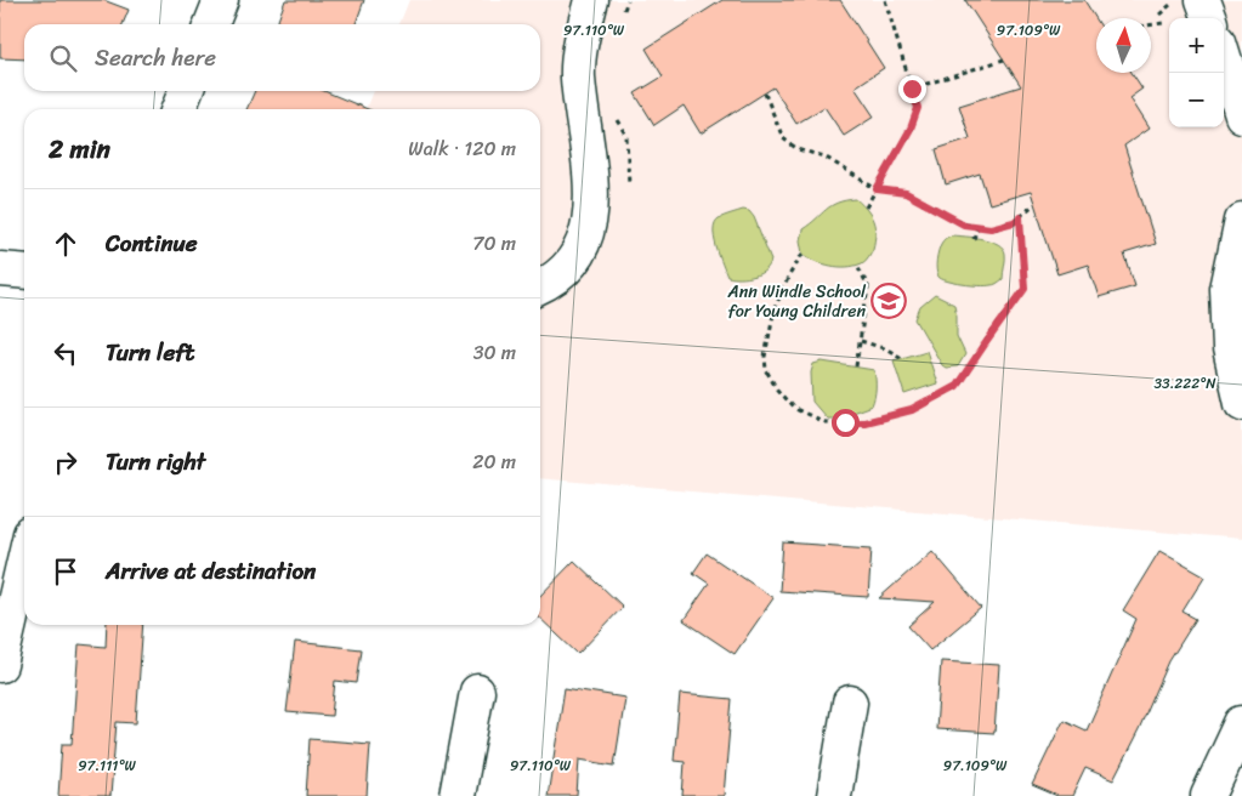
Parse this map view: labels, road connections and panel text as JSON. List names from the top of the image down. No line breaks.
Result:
{"places":{"school or university":["Ann Windle School for Young Children"]},"north":"top","page":{"map_buttons":["+","−"],"search":"Search here","heading":["2 min","Walk · 120 m"],"list":[["Continue","70 m"],["Turn left","30 m"],["Turn right","20 m"],"Arrive at destination"]},"coordinates":["97.110°W","97.109°W","33.222°N","97.111°W"]}
